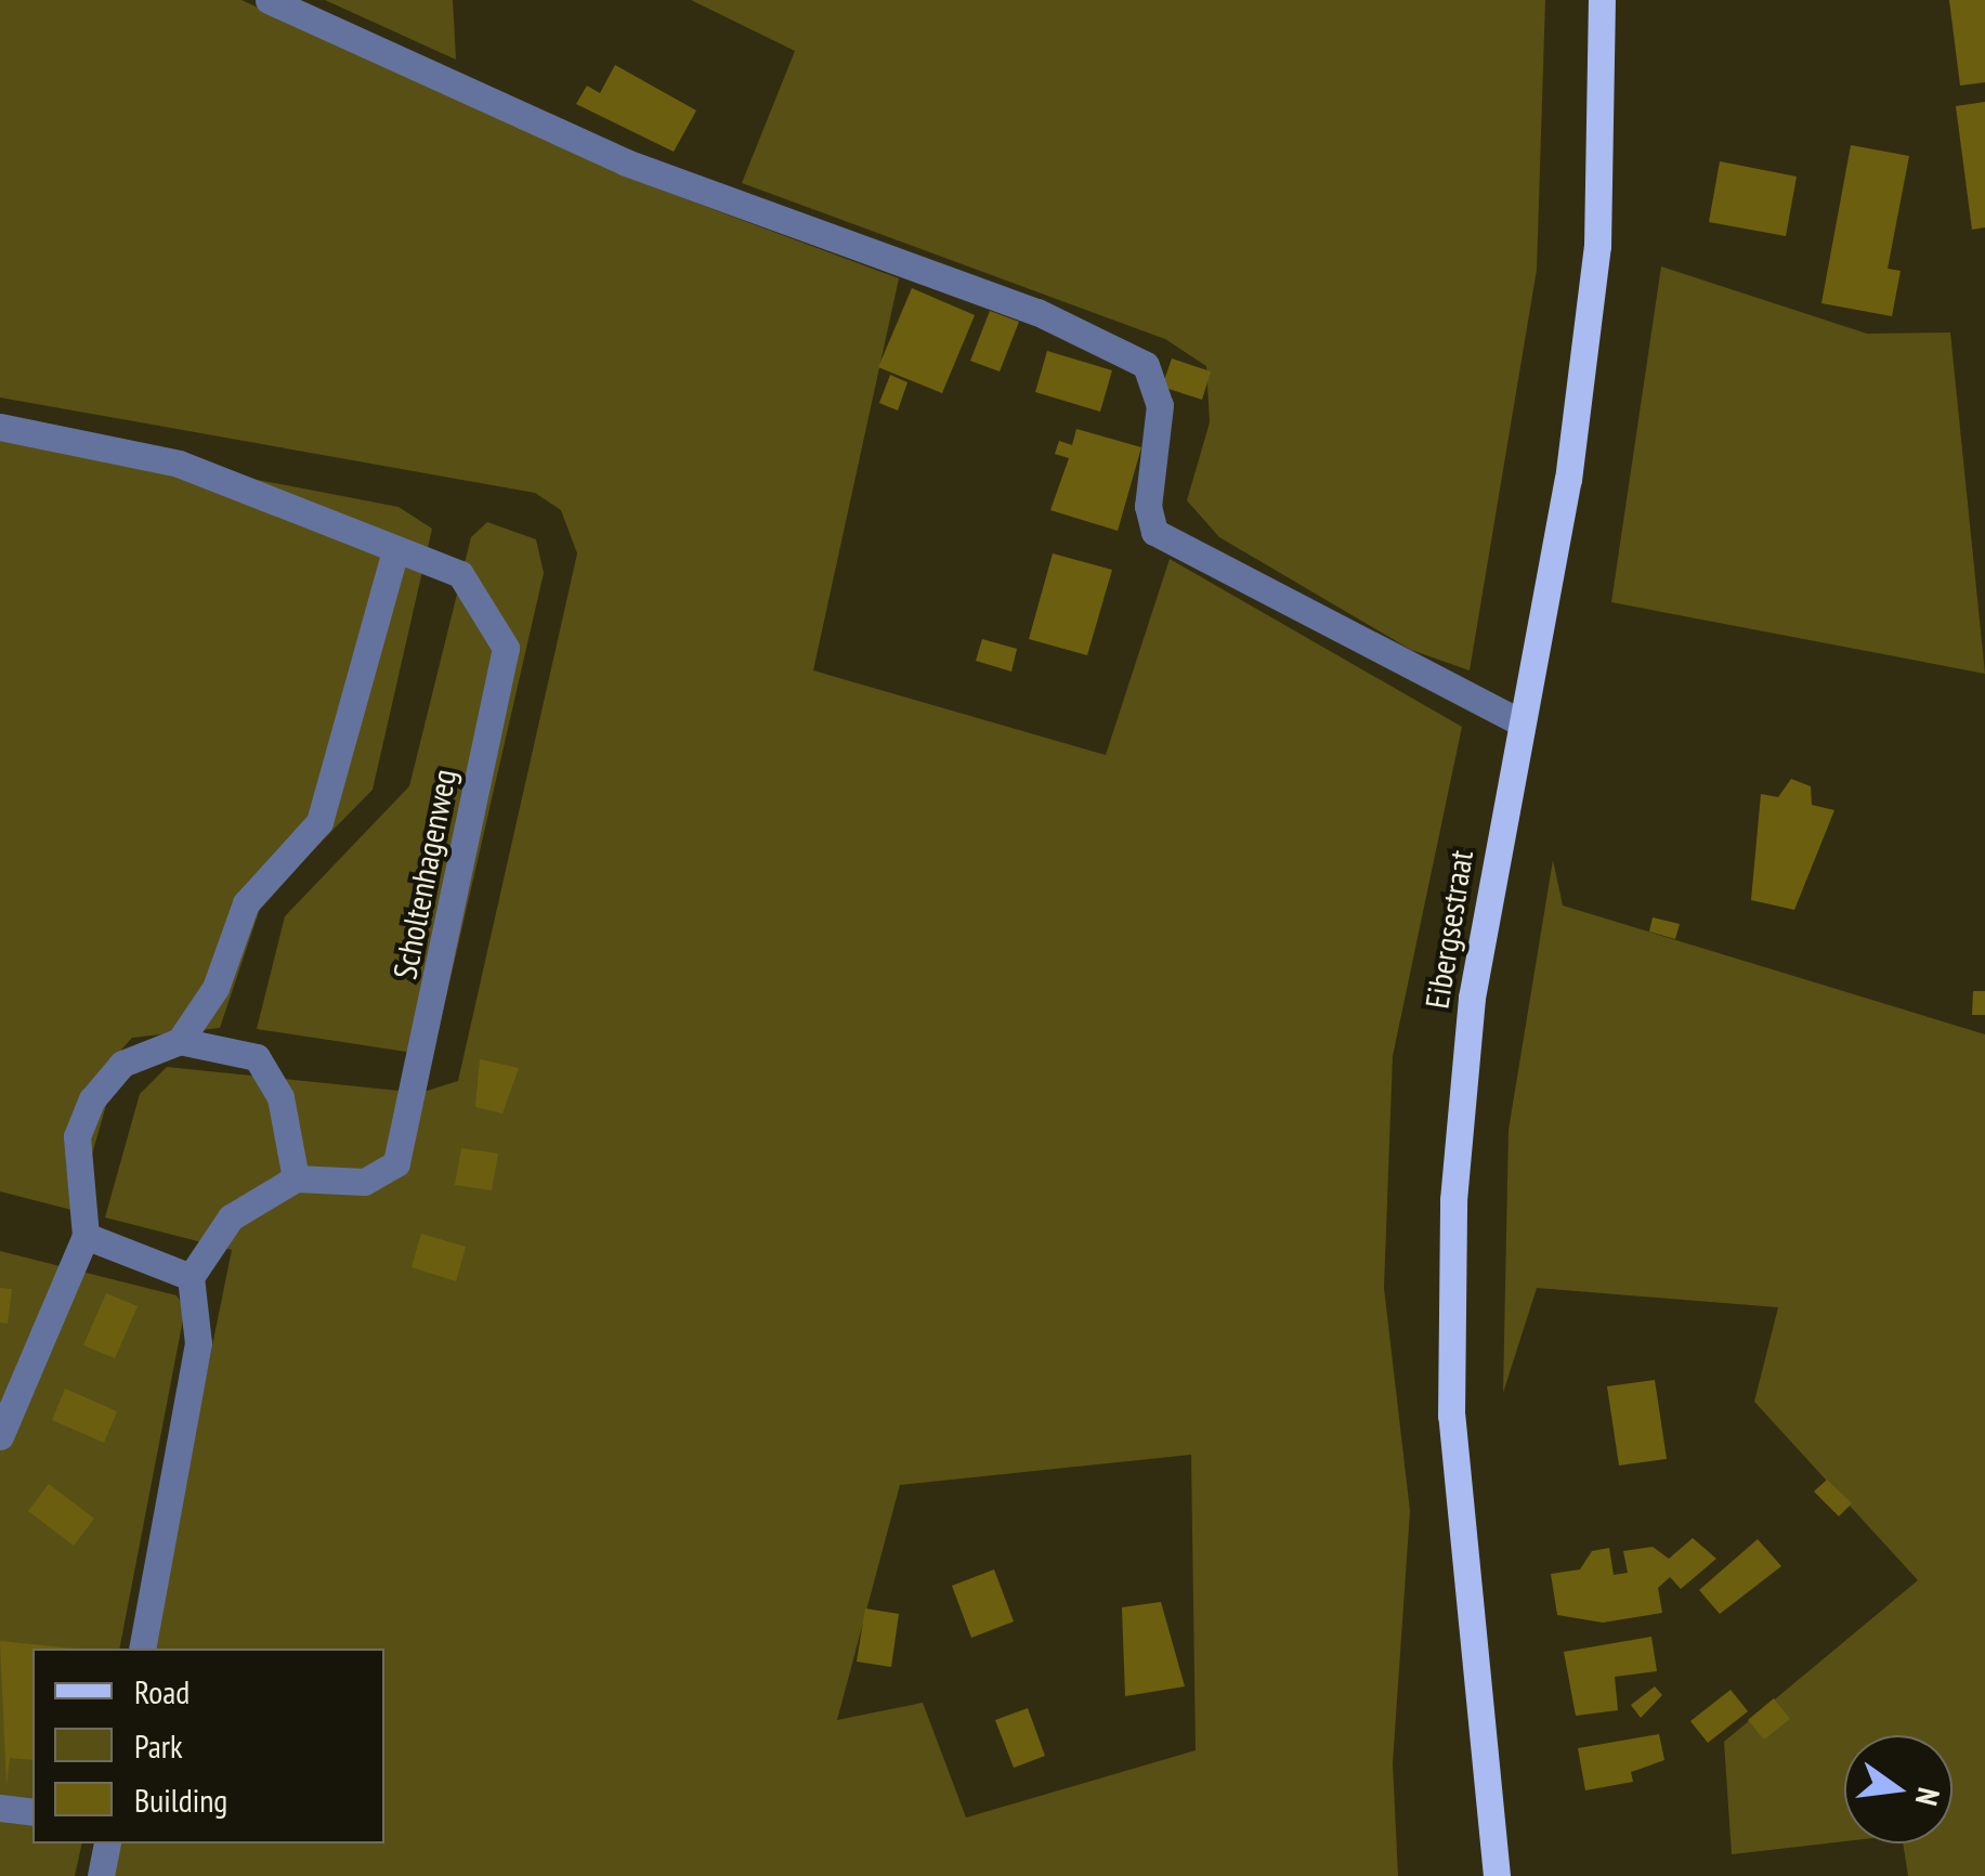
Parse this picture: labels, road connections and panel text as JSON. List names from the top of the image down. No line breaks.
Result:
{"streets":{"main road":["Eibergsestraat"],"street":["Scholtenhagenweg"]},"legend":["Road","Park","Building"],"north":"right"}
